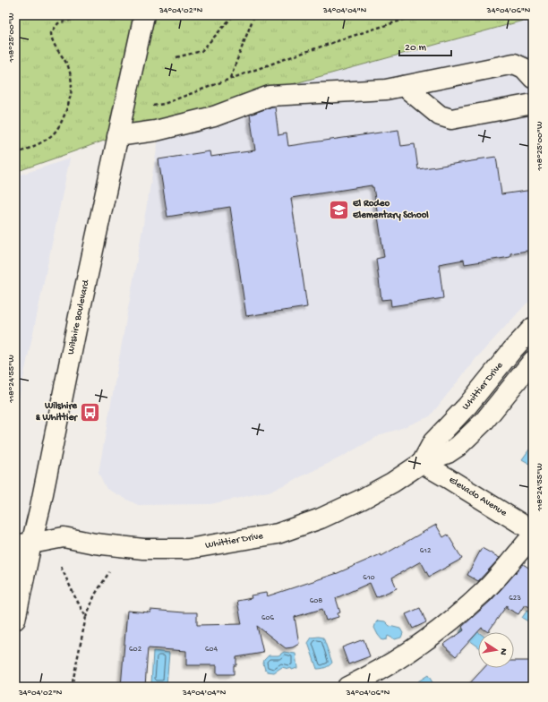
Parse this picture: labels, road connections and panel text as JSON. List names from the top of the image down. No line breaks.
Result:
{"streets":{"street":["Wilshire Boulevard","Whittier Drive","Elevado Avenue"]},"crossings":[["Wilshire Boulevard","Whittier Drive"],["Whittier Drive","Elevado Avenue"]],"places":{"school or university":["El Rodeo Elementary School"],"bus stop":["Wilshire & Whittier"]},"house_numbers":["612","610","623","608","606","602","604"],"scale_bar":"20 m","north":"right","coordinates":["34°04'02\"N","34°04'04\"N","34°04'06\"N","118°25'00\"W","118°24'55\"W"]}
